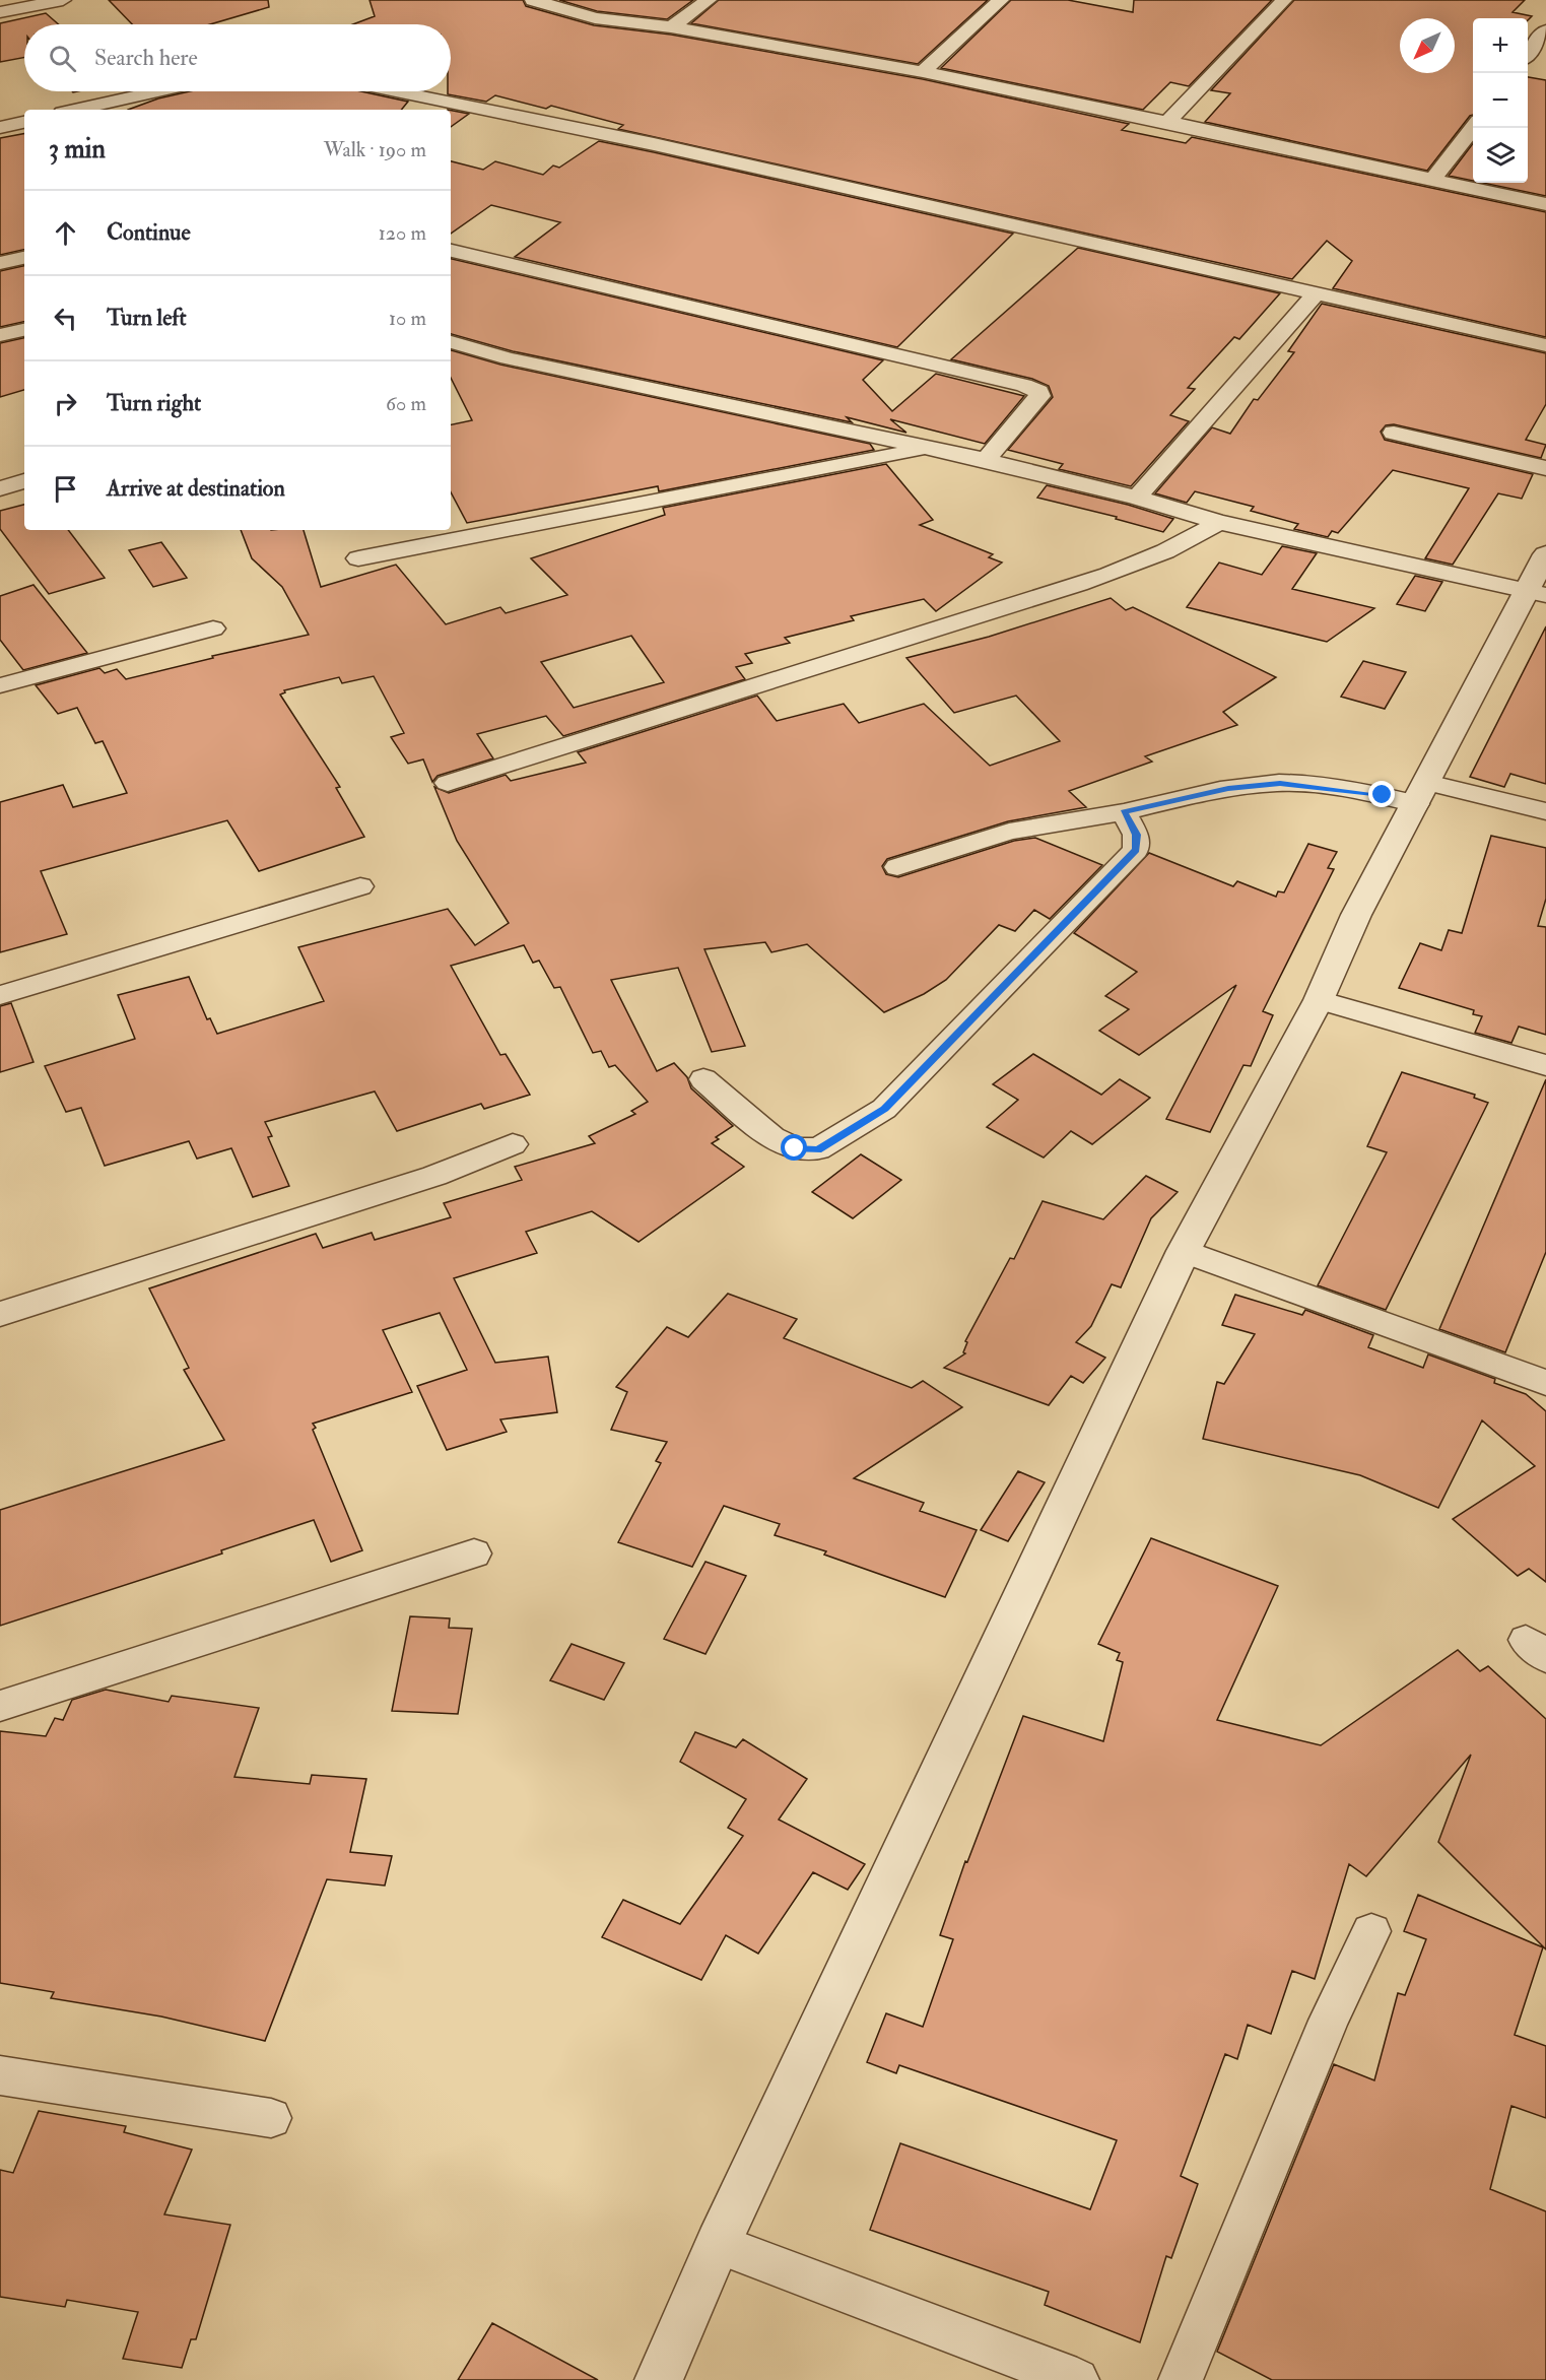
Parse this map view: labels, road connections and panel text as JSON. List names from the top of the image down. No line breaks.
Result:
{"north":"bottom left","page":{"map_buttons":["+","−"],"search":"Search here","heading":["3 min","Walk · 190 m"],"list":[["Continue","120 m"],["Turn left","10 m"],["Turn right","60 m"],"Arrive at destination"]}}
